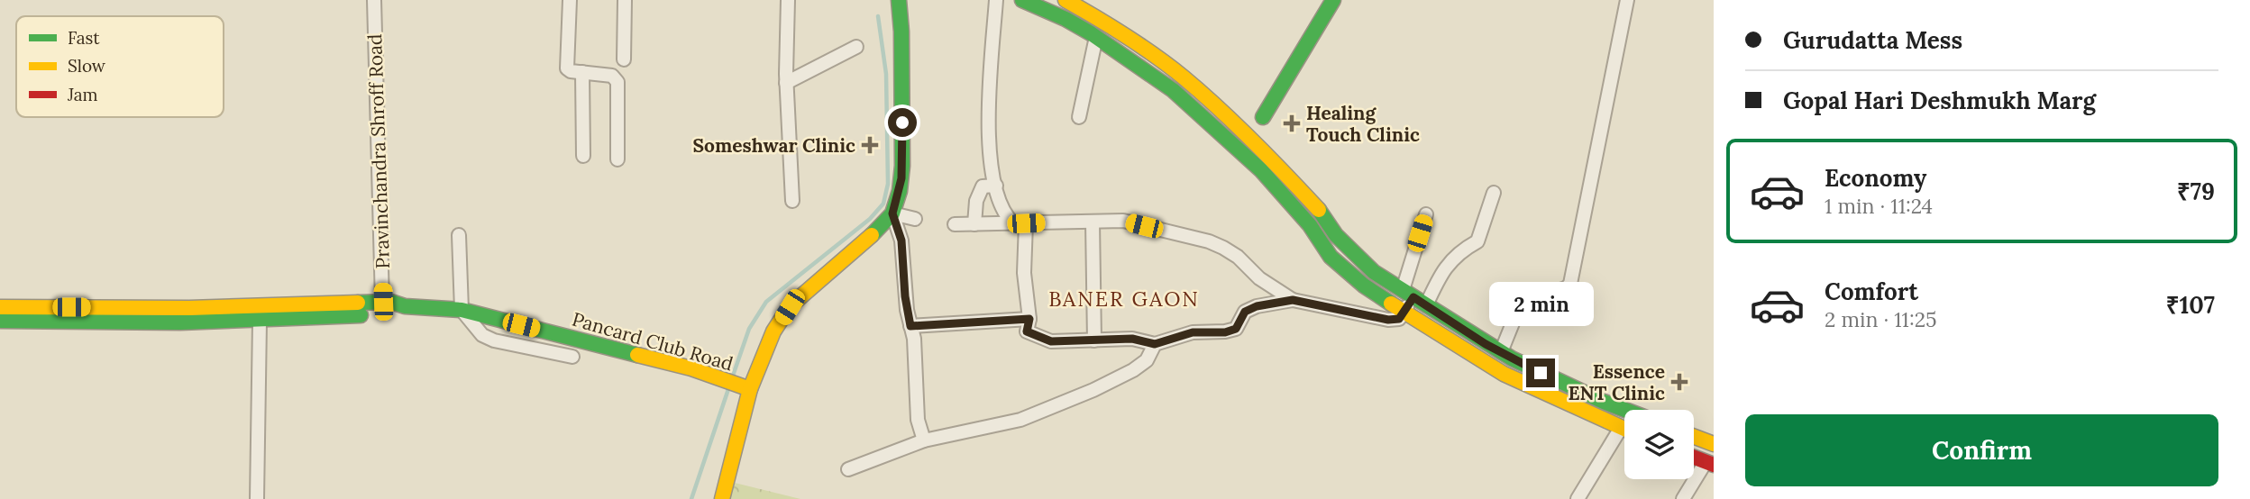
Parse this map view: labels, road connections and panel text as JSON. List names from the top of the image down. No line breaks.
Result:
{"streets":{"main road":["Pancard Club Road"],"street":["Pravinchandra Shroff Road"]},"crossings":[["Pravinchandra Shroff Road","Pancard Club Road"]],"districts":["BANER GAON"],"places":{"health":["Healing Touch Clinic","Someshwar Clinic","Essence ENT Clinic"]},"legend":["Fast","Slow","Jam"],"page":{"banner":["Gurudatta Mess","Gopal Hari Deshmukh Marg"],"list":[{"name":"Economy","note":"1 min · 11:24","value":"₹79"},{"name":"Comfort","note":"2 min · 11:25","value":"₹107"}],"bubble":"2 min","buttons":"Confirm"}}
